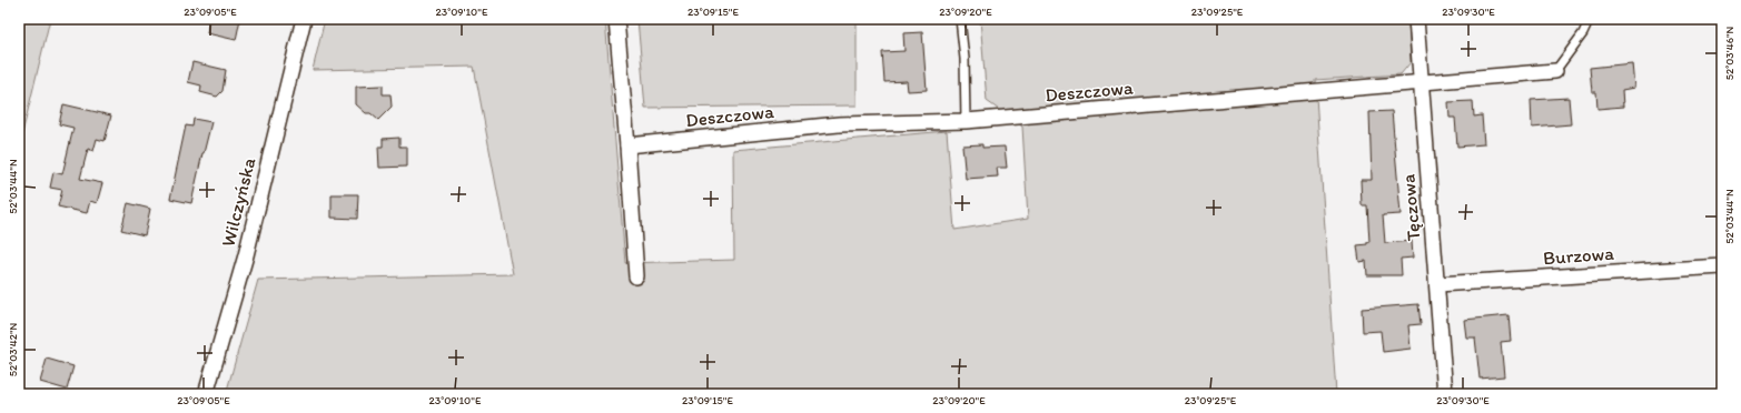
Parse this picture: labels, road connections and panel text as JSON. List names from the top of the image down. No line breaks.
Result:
{"streets":{"street":["Deszczowa","Wilczyńska","Tęczowa","Burzowa"]},"crossings":[["Deszczowa","Tęczowa"],["Tęczowa","Burzowa"]],"coordinates":["23°09'05\"E","23°09'10\"E","23°09'15\"E","23°09'20\"E","23°09'25\"E","23°09'30\"E","52°03'46\"N","52°03'44\"N","52°03'42\"N"]}
